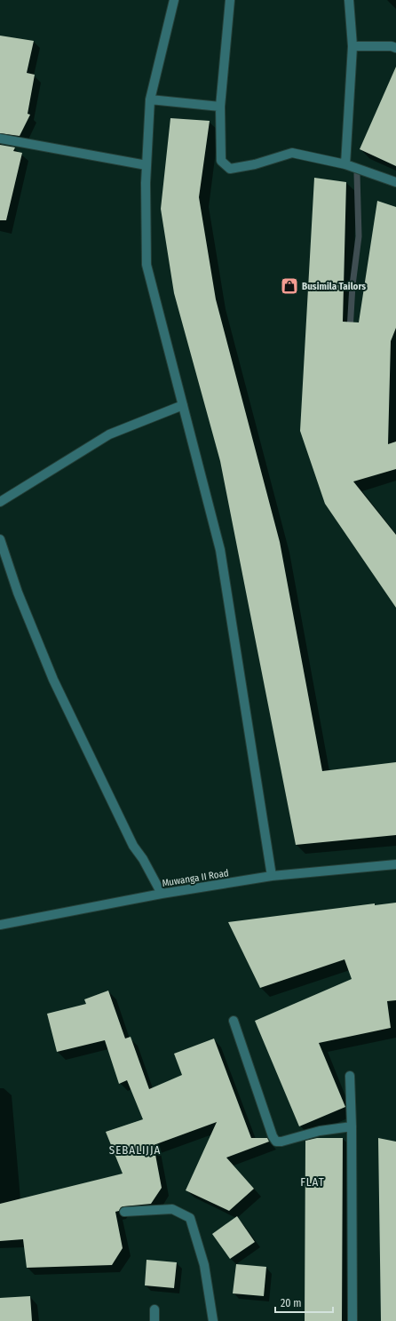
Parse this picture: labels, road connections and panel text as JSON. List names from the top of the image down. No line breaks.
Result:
{"streets":{"street":["Muwanga II Road"]},"districts":["SEBALIJJA","FLAT"],"places":{"shop":["Busimila Tailors"]},"scale_bar":"20 m"}
